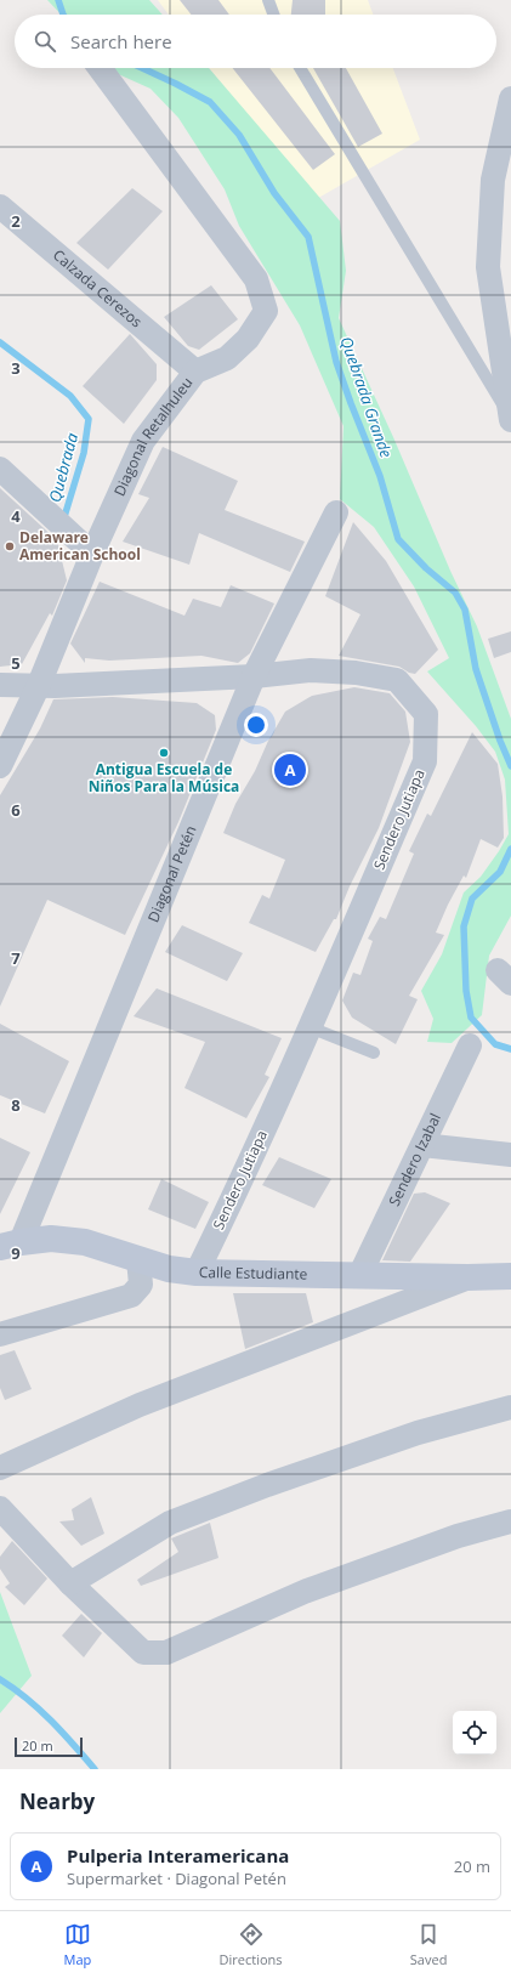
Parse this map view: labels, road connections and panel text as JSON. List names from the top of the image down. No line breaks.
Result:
{"streets":{"street":["Calzada Cerezos","Diagonal Retalhuleu","Sendero Jutiapa","Diagonal Petén","Sendero Izabal","Calle Estudiante"]},"crossings":[["Calzada Cerezos","Diagonal Retalhuleu"],["Diagonal Retalhuleu","Sendero Jutiapa"],["Sendero Jutiapa","Diagonal Petén"],["Sendero Jutiapa","Calle Estudiante"],["Diagonal Petén","Calle Estudiante"],["Sendero Izabal","Calle Estudiante"]],"water":["Quebrada Grande","Quebrada"],"places":["Delaware American School","Antigua Escuela de Niños Para la Música"],"scale_bar":"20 m","page":{"search":"Search here","pins":"A","scale":"20 m","heading":"Nearby","list":[{"mark":"A","name":"Pulperia Interamericana","note":"Supermarket · Diagonal Petén","value":"20 m"}],"nav":["Map","Directions","Saved"]},"grid":{"rows":["2","3","4","5","6","7","8","9"]}}
